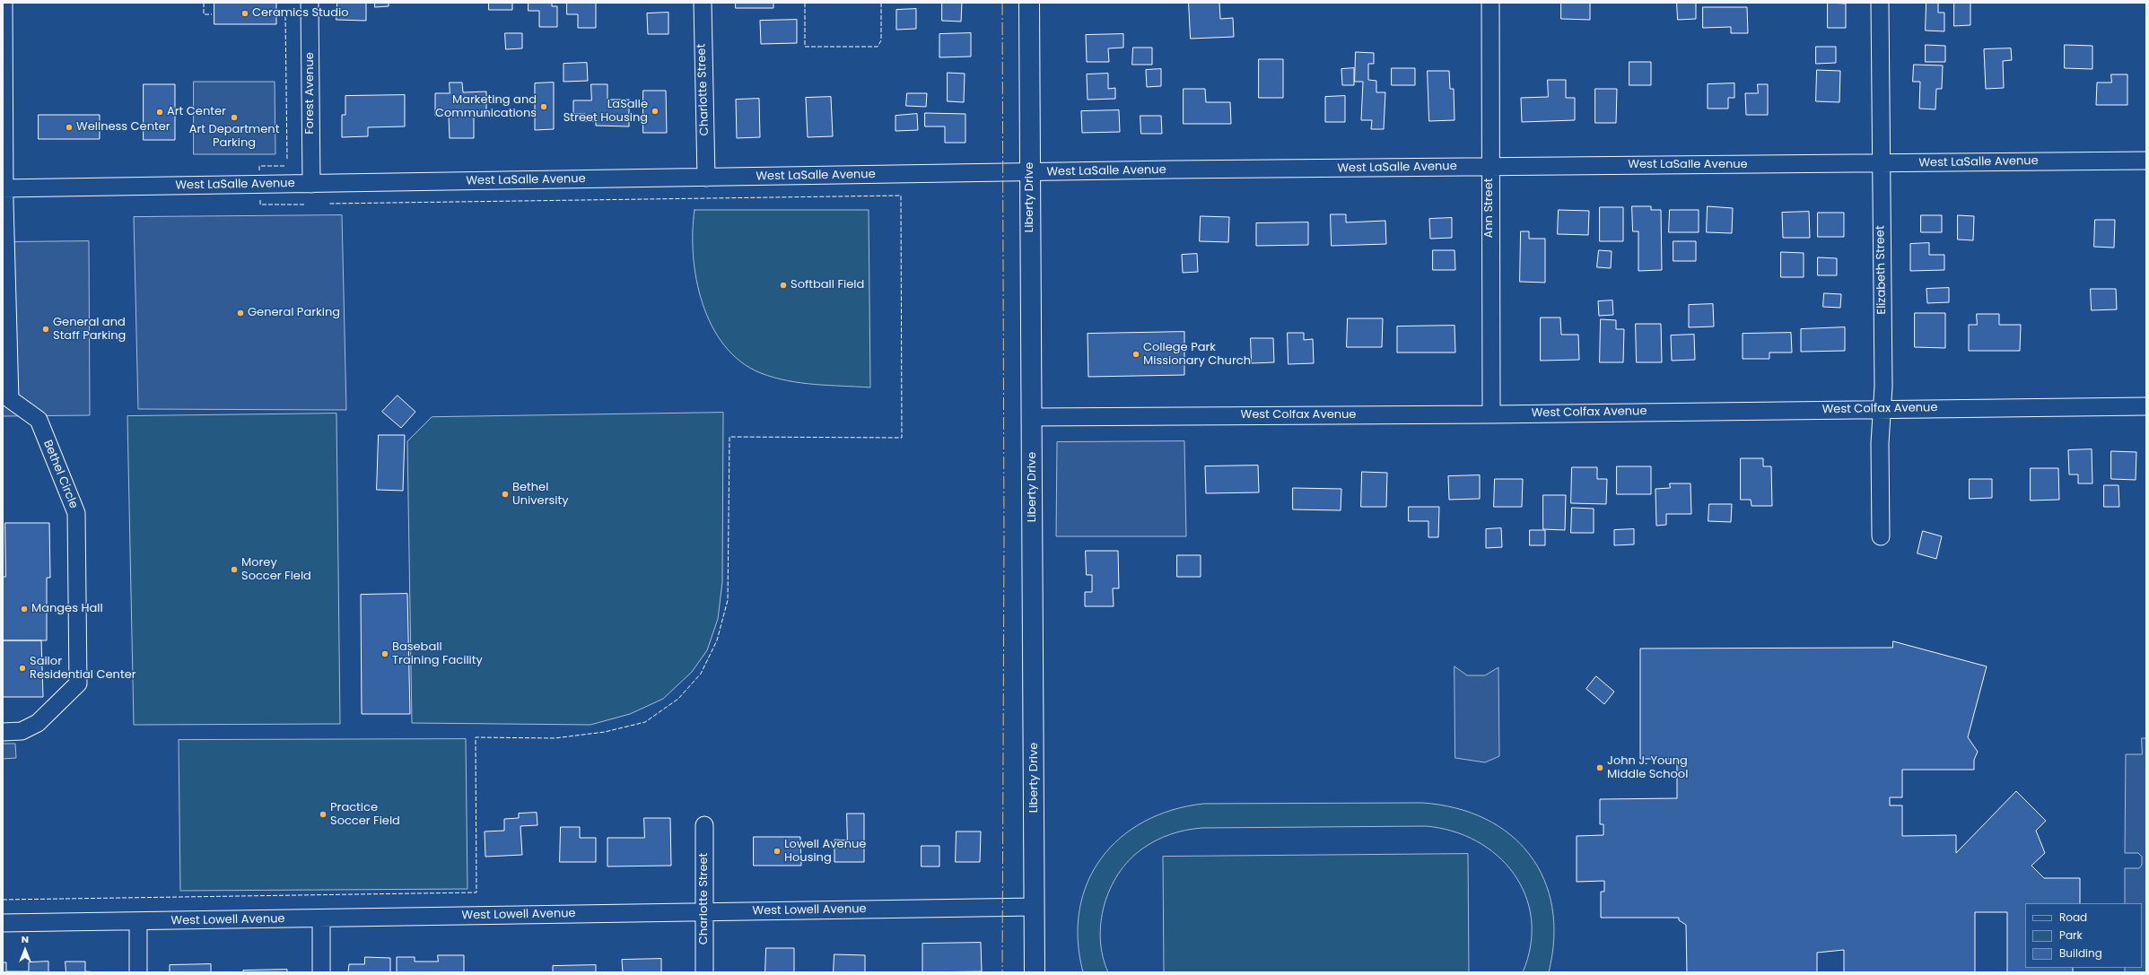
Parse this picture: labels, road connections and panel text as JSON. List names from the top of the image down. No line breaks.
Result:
{"streets":{"street":["Charlotte Street","Forest Avenue","West LaSalle Avenue","Liberty Drive","Ann Street","Elizabeth Street","West Colfax Avenue","Bethel Circle","West Lowell Avenue"]},"crossings":[["Charlotte Street","West LaSalle Avenue"],["Charlotte Street","West Lowell Avenue"],["Forest Avenue","West LaSalle Avenue"],["West LaSalle Avenue","Liberty Drive"],["West LaSalle Avenue","Ann Street"],["West LaSalle Avenue","Elizabeth Street"],["West LaSalle Avenue","Bethel Circle"],["Liberty Drive","West Colfax Avenue"],["Liberty Drive","West Lowell Avenue"],["Ann Street","West Colfax Avenue"],["Elizabeth Street","West Colfax Avenue"]],"places":["Ceramics Studio","Marketing and Communications","LaSalle Street Housing","Art Center","Art Department Parking","Wellness Center","Softball Field","General Parking","General and Staff Parking","College Park Missionary Church","Bethel University","Morey Soccer Field","Manges Hall","Baseball Training Facility","Sailor Residential Center","John J. Young Middle School","Practice Soccer Field","Lowell Avenue Housing"],"legend":["Road","Park","Building"],"north":"top"}
